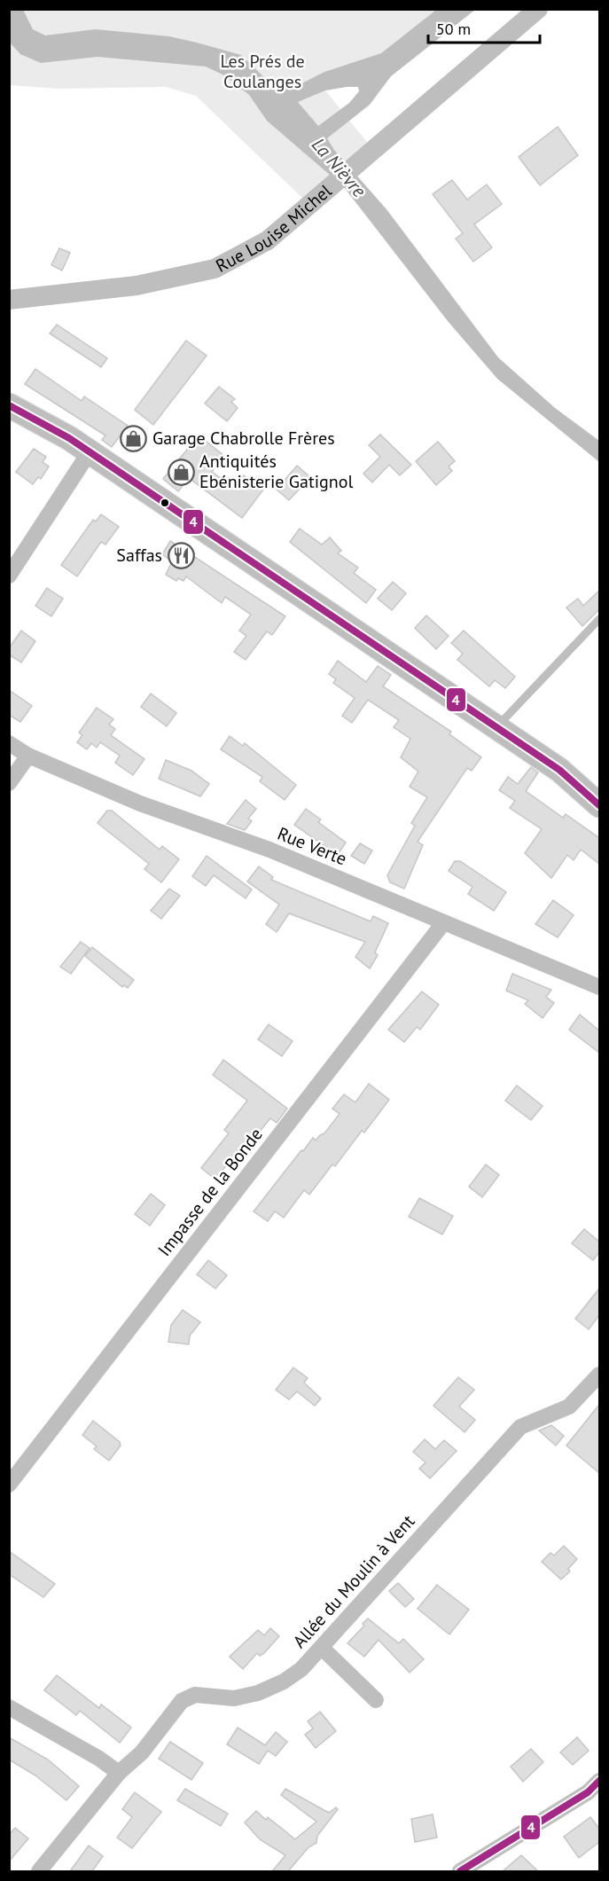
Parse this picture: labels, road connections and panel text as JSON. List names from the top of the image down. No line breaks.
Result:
{"streets":{"street":["Rue Louise Michel","Rue Verte","Impasse de la Bonde","Allée du Moulin à Vent"]},"crossings":[["Rue Verte","Impasse de la Bonde"]],"water":["La Nièvre"],"parks":["Les Prés de Coulanges"],"places":{"shop":["Garage Chabrolle Frères","Antiquités Ebénisterie Gatignol"],"restaurant":["Saffas"]},"lines":["transit line 4"],"scale_bar":"50 m"}
